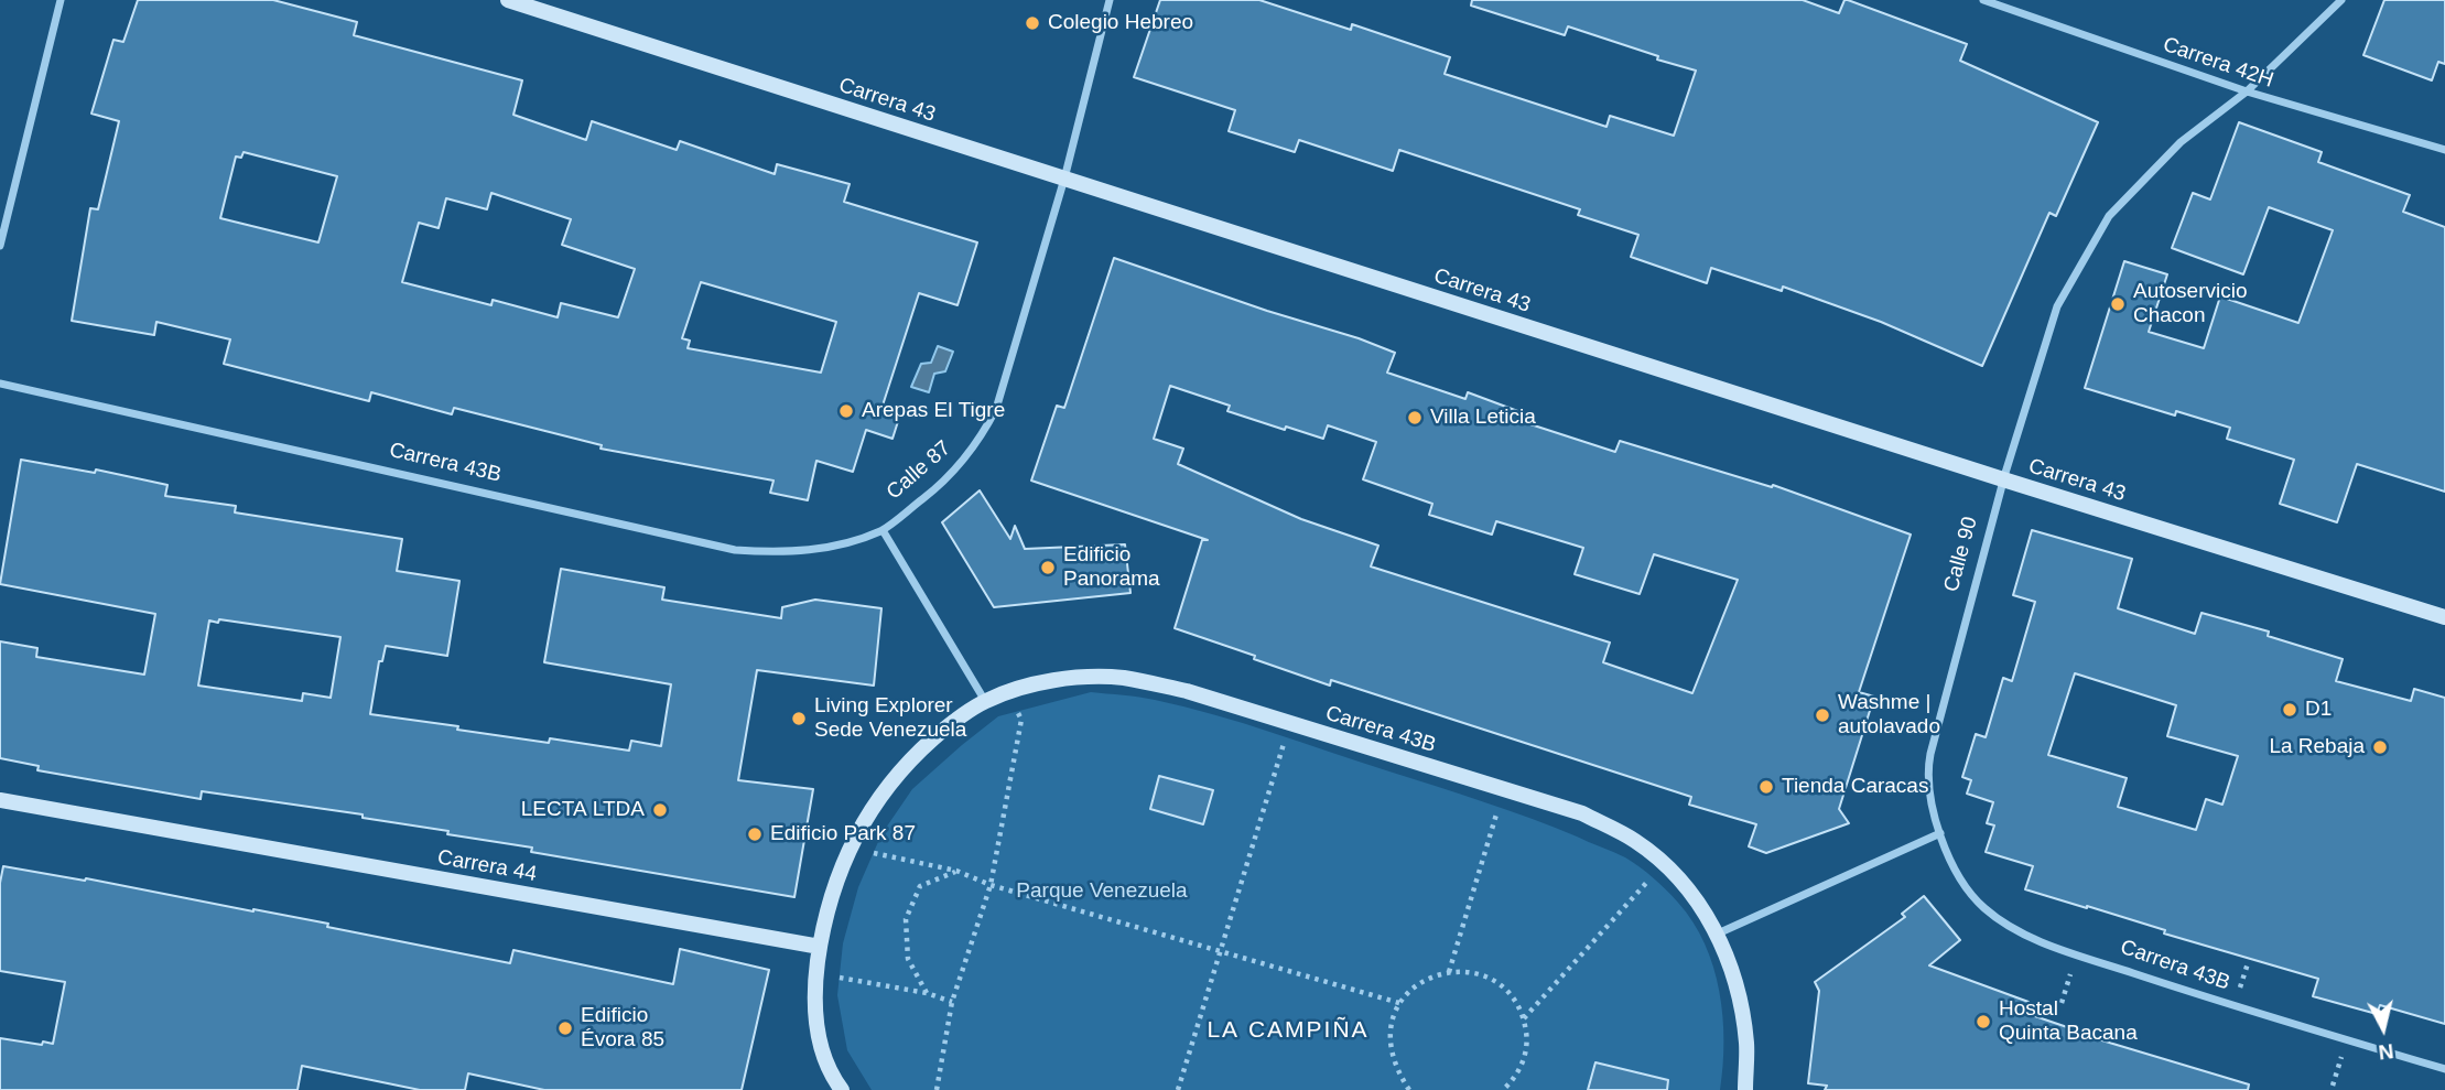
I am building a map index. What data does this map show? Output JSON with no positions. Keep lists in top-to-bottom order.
{
  "streets": {
    "street": [
      "Carrera 42H",
      "Carrera 43",
      "Carrera 43B",
      "Calle 87",
      "Calle 90",
      "Carrera 44"
    ]
  },
  "crossings": [
    ["Carrera 42H", "Calle 90"],
    ["Carrera 43", "Calle 87"],
    ["Carrera 43", "Calle 90"],
    ["Carrera 43B", "Calle 87"],
    ["Carrera 43B", "Calle 90"]
  ],
  "districts": ["LA CAMPIÑA"],
  "parks": ["Parque Venezuela"],
  "places": [
    "Colegio Hebreo",
    "Autoservicio Chacon",
    "Arepas El Tigre",
    "Villa Leticia",
    "Edificio Panorama",
    "D1",
    "Washme | autolavado",
    "Living Explorer Sede Venezuela",
    "La Rebaja",
    "Tienda Caracas",
    "LECTA LTDA",
    "Edificio Park 87",
    "Hostal Quinta Bacana",
    "Edificio Évora 85"
  ],
  "north": "bottom"
}
